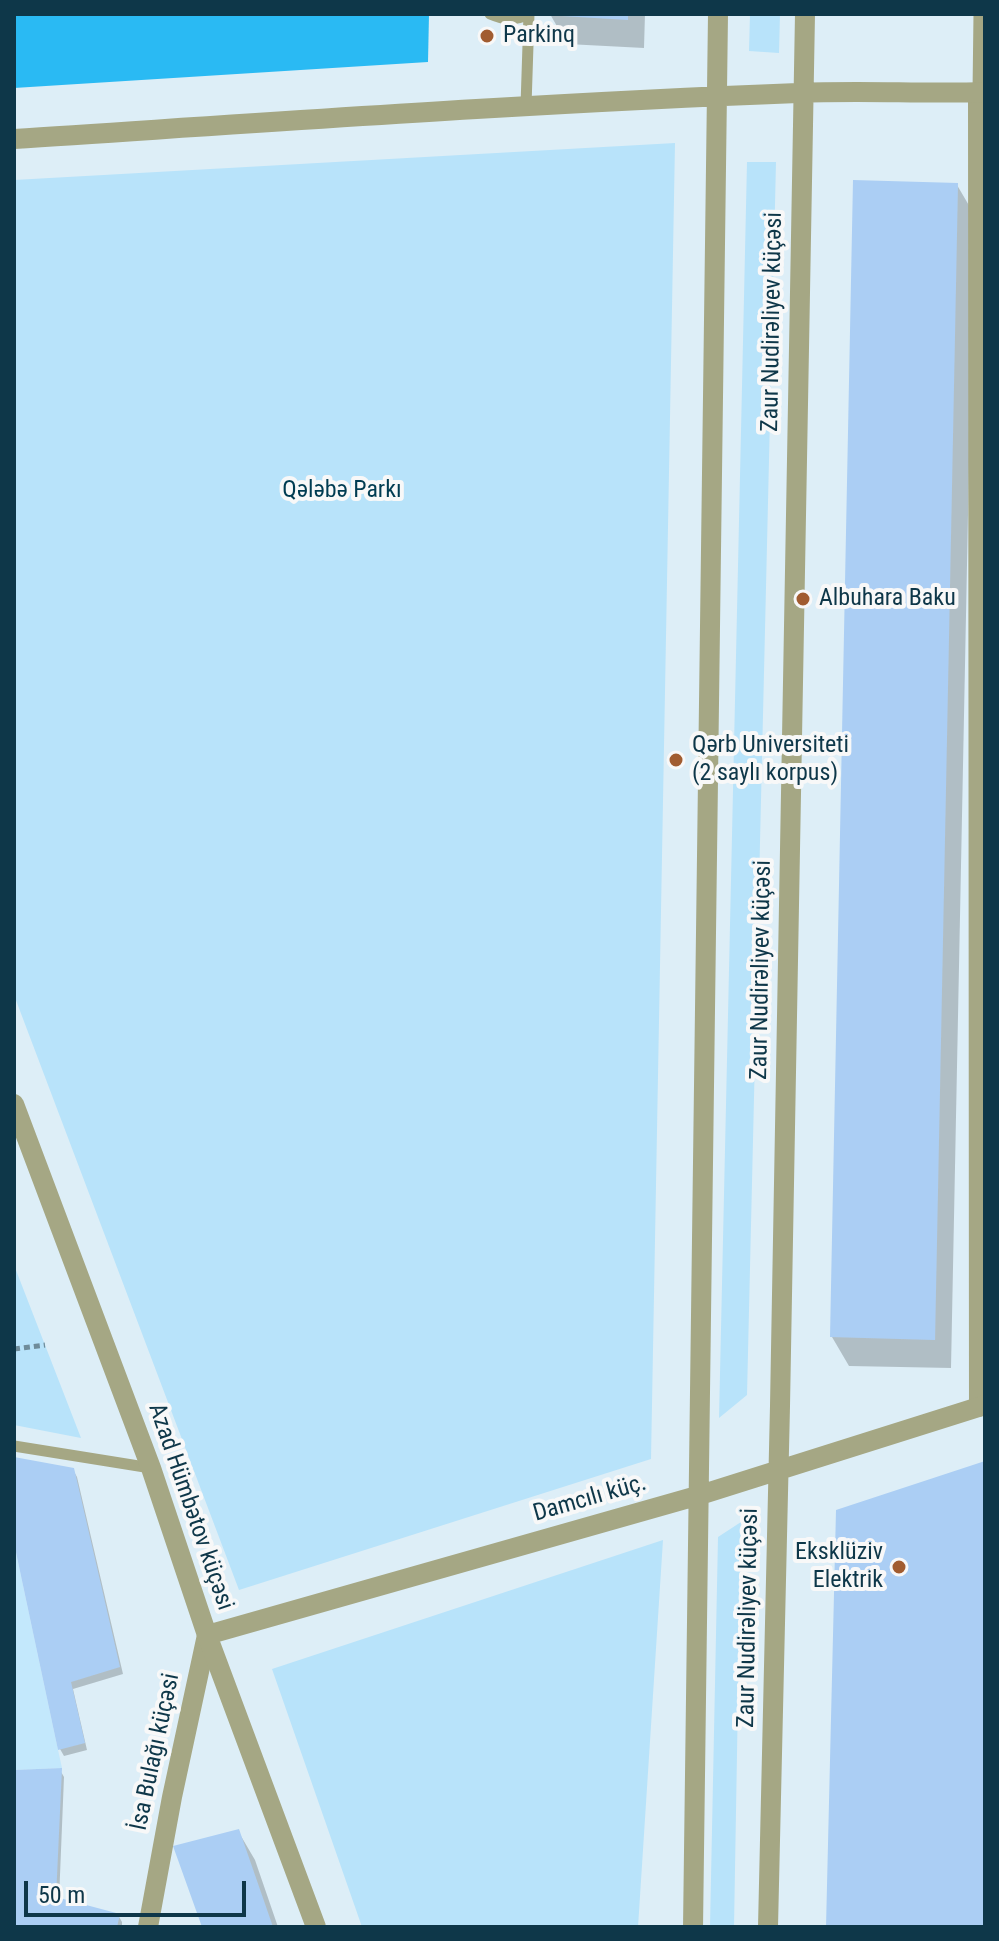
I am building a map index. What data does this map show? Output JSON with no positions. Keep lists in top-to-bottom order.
{
  "streets": {
    "street": [
      "Zaur Nudirəliyev küçəsi",
      "Damcılı küç.",
      "Azad Hümbətov küçəsi",
      "İsa Bulağı küçəsi"
    ]
  },
  "crossings": [
    ["Zaur Nudirəliyev küçəsi", "Damcılı küç."],
    ["Damcılı küç.", "Azad Hümbətov küçəsi"],
    ["Damcılı küç.", "İsa Bulağı küçəsi"],
    ["Azad Hümbətov küçəsi", "İsa Bulağı küçəsi"]
  ],
  "parks": ["Qələbə Parkı"],
  "places": [
    "Parkinq",
    "Albuhara Baku",
    "Qərb Universiteti (2 saylı korpus)",
    "Eksklüziv Elektrik"
  ],
  "scale_bar": "50 m"
}
